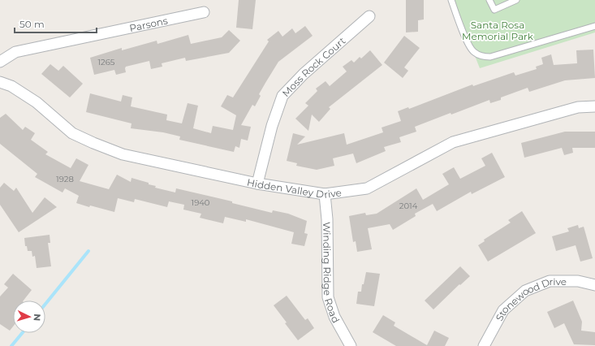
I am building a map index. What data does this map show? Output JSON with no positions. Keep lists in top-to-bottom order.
{
  "streets": {
    "street": [
      "Parsons",
      "Moss Rock Court",
      "Hidden Valley Drive",
      "Winding Ridge Road",
      "Stonewood Drive"
    ]
  },
  "crossings": [
    ["Moss Rock Court", "Hidden Valley Drive"],
    ["Hidden Valley Drive", "Winding Ridge Road"]
  ],
  "parks": ["Santa Rosa Memorial Park"],
  "house_numbers": [
    "1265",
    "1928",
    "1940",
    "2014"
  ],
  "scale_bar": "50 m",
  "north": "right"
}
